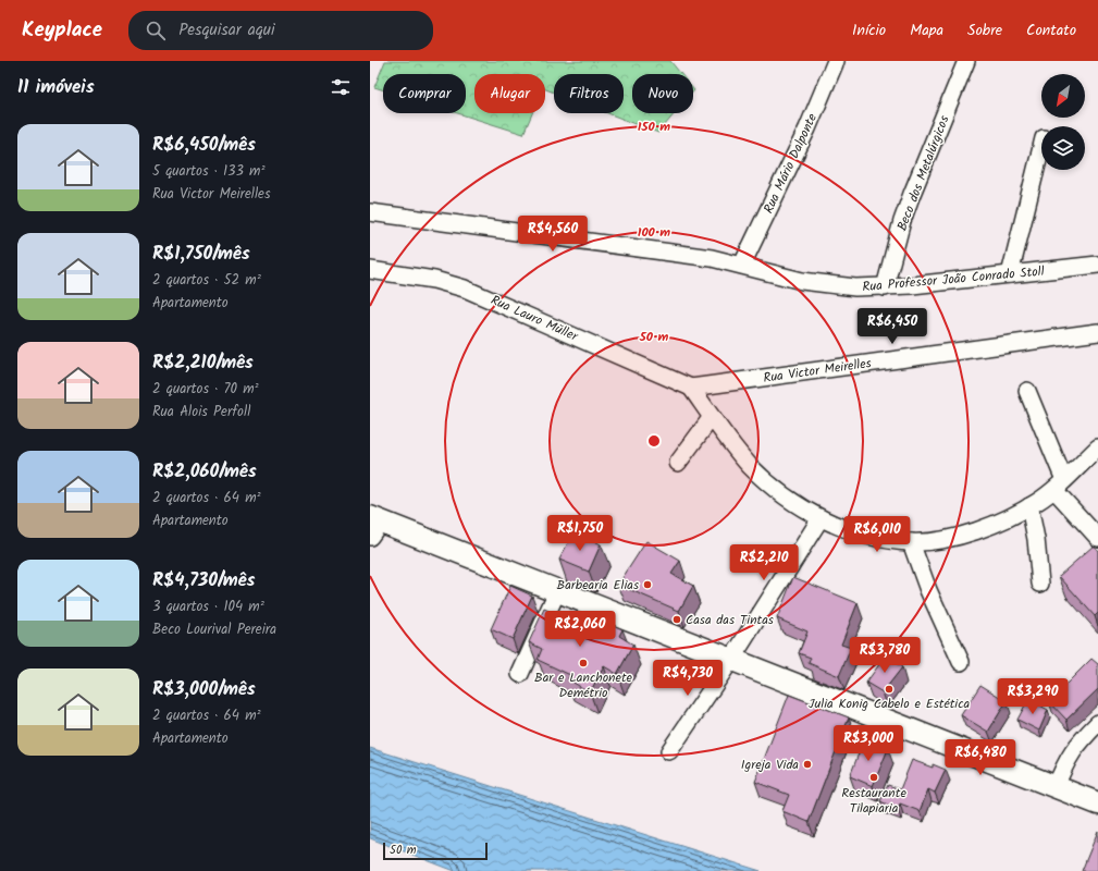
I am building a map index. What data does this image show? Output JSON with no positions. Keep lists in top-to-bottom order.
{
  "streets": {
    "street": [
      "Rua Mário Dalponte",
      "Beco dos Metalúrgicos",
      "Rua Professor João Conrado Stoll",
      "Rua Lauro Müller",
      "Rua Victor Meirelles"
    ]
  },
  "crossings": [
    ["Rua Mário Dalponte", "Rua Professor João Conrado Stoll"],
    ["Beco dos Metalúrgicos", "Rua Professor João Conrado Stoll"],
    ["Rua Lauro Müller", "Rua Victor Meirelles"]
  ],
  "places": [
    "Barbearia Elias",
    "Casa das Tintas",
    "Bar e Lanchonete Demétrio",
    "Julia Konig Cabelo e Estética",
    "Igreja Vida",
    "Restaurante Tilapiaria"
  ],
  "scale_bar": "50 m",
  "north": "bottom left",
  "page": {
    "header": "Keyplace",
    "search": "Pesquisar aqui",
    "nav": [
      "Início",
      "Mapa",
      "Sobre",
      "Contato"
    ],
    "heading": "11 imóveis",
    "chip": [
      "Comprar",
      "Alugar",
      "Filtros",
      "Novo"
    ],
    "list": [
      {
        "name": "R$6,450/mês",
        "note": "5 quartos · 133 m² · Rua Victor Meirelles"
      },
      {
        "name": "R$1,750/mês",
        "note": "2 quartos · 52 m² · Apartamento"
      },
      {
        "name": "R$2,210/mês",
        "note": "2 quartos · 70 m² · Rua Alois Perfoll"
      },
      {
        "name": "R$2,060/mês",
        "note": "2 quartos · 64 m² · Apartamento"
      },
      {
        "name": "R$4,730/mês",
        "note": "3 quartos · 104 m² · Beco Lourival Pereira"
      },
      {
        "name": "R$3,000/mês",
        "note": "2 quartos · 64 m² · Apartamento"
      }
    ],
    "price": [
      "R$4,560",
      "R$6,450",
      "R$1,750",
      "R$6,010",
      "R$2,210",
      "R$2,060",
      "R$3,780",
      "R$4,730",
      "R$3,290",
      "R$3,000",
      "R$6,480"
    ],
    "scale": "50 m"
  },
  "rings": ["150 m", "100 m", "50 m"]
}
